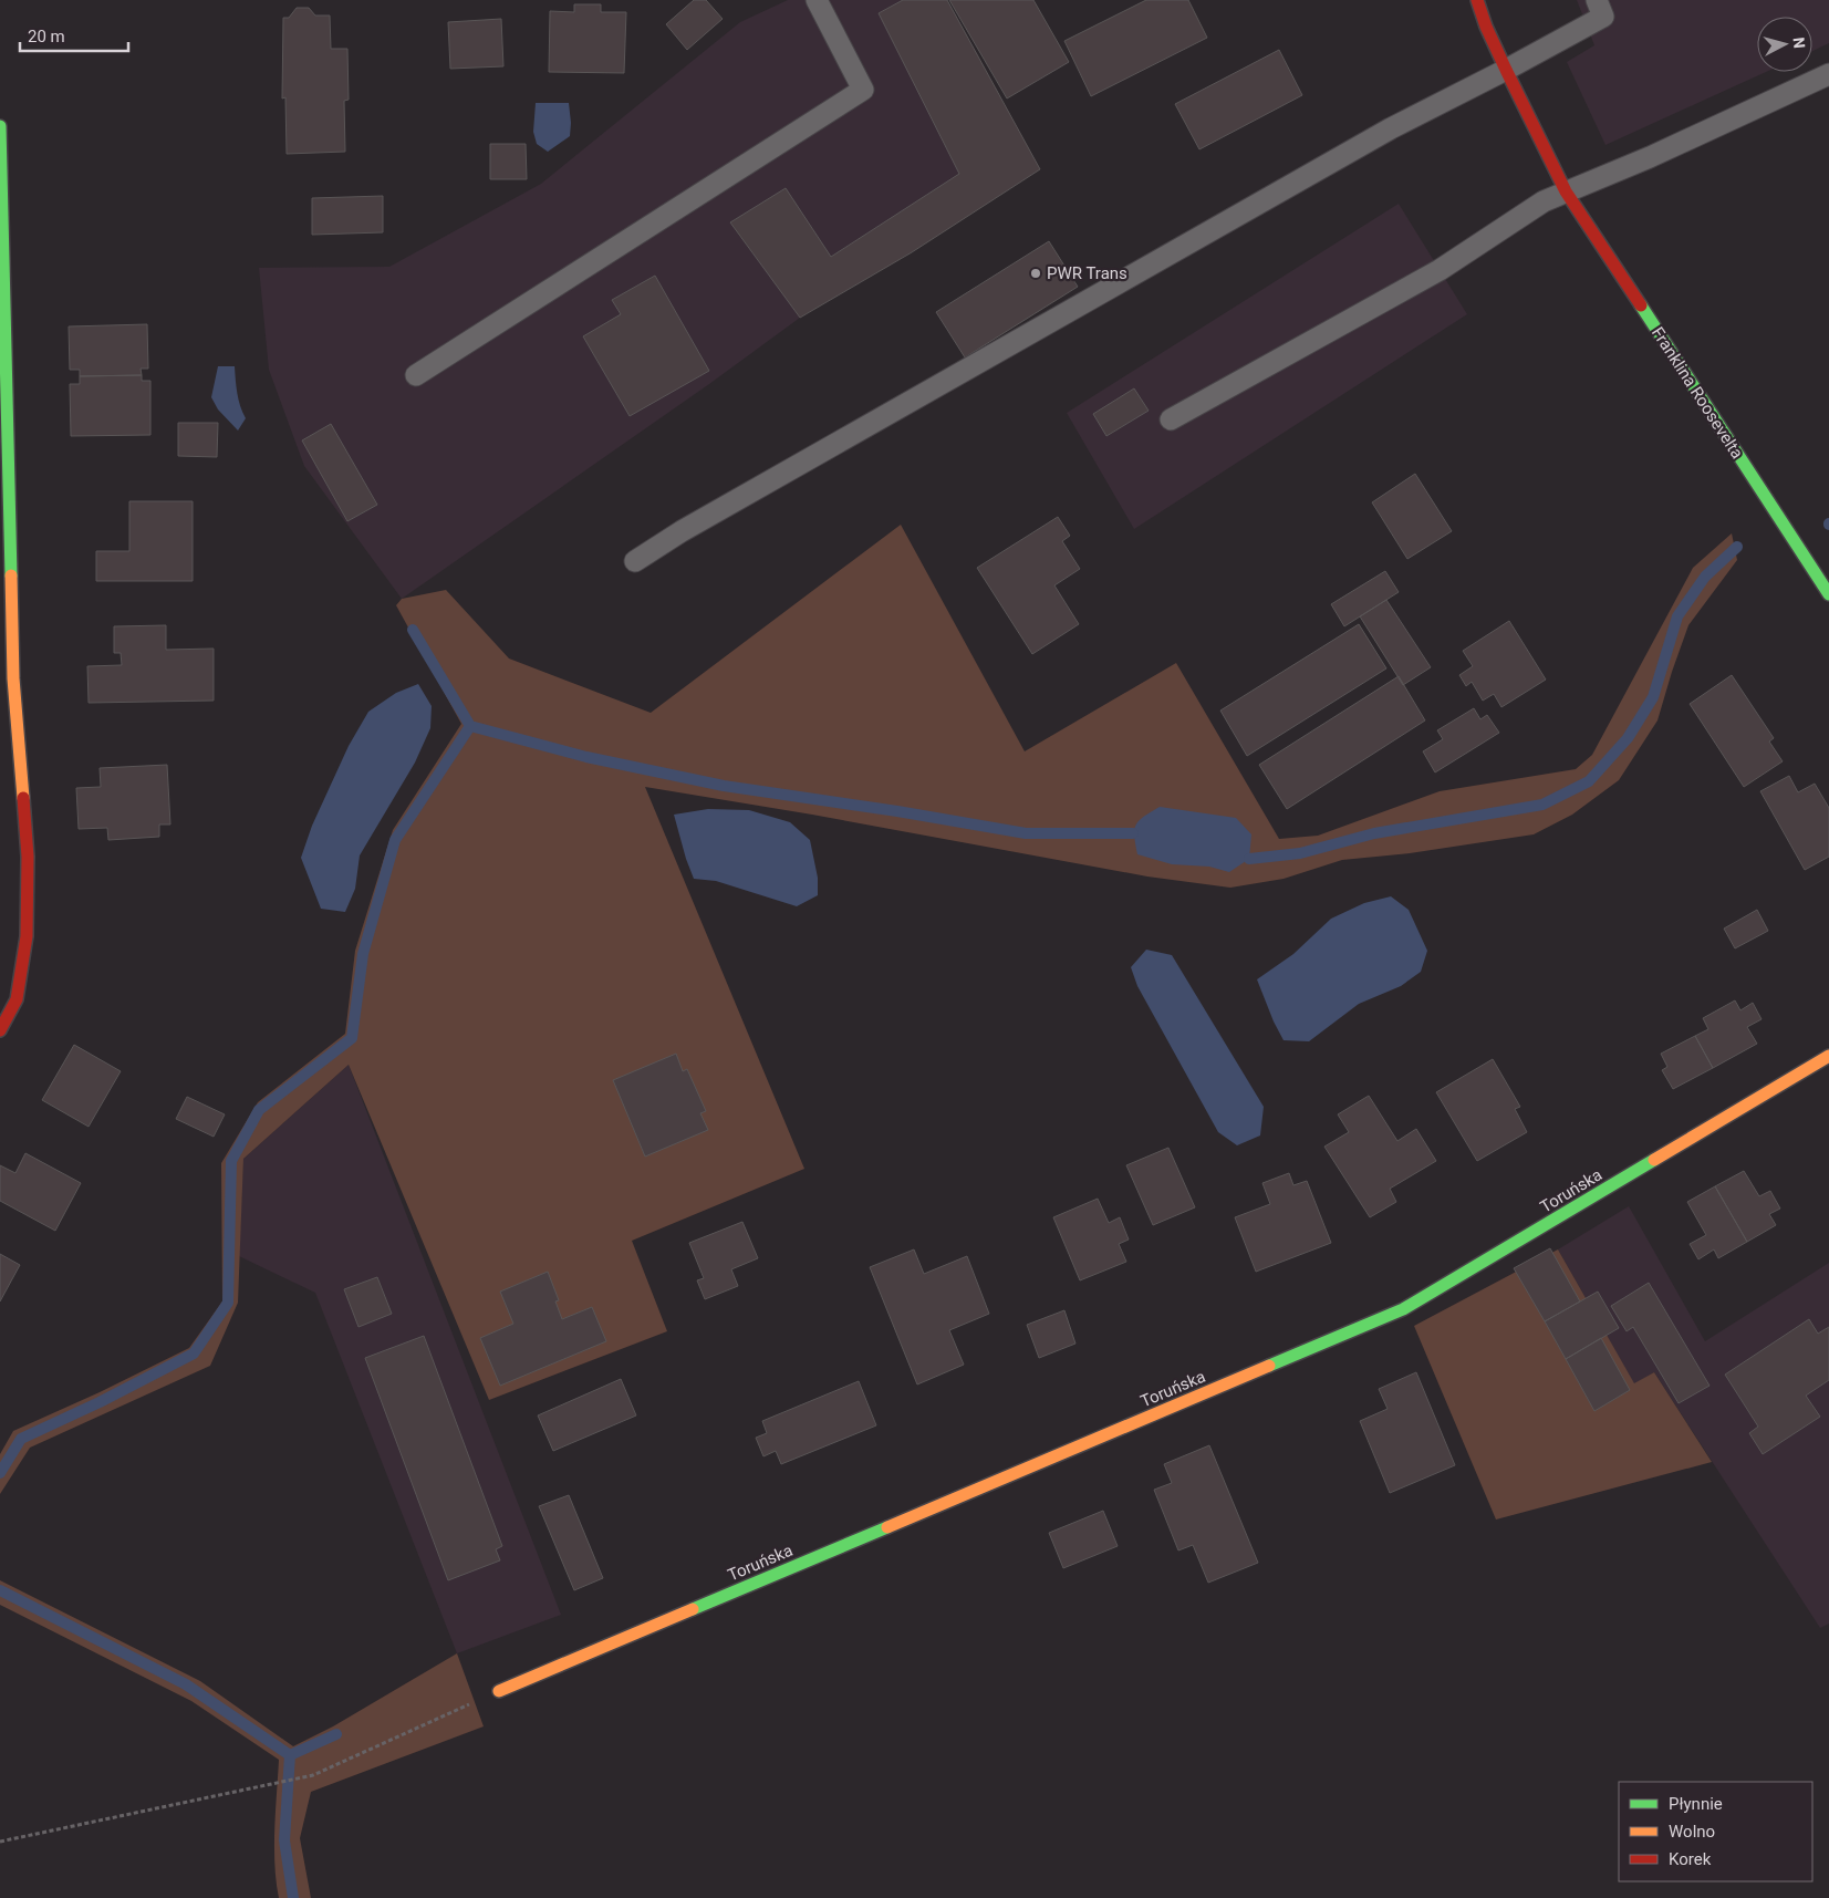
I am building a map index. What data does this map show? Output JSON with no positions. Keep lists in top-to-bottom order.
{
  "streets": {
    "street": ["Franklina Roosevelta", "Toruńska"]
  },
  "places": ["PWR Trans"],
  "legend": ["Płynnie", "Wolno", "Korek"],
  "scale_bar": "20 m",
  "north": "right"
}
